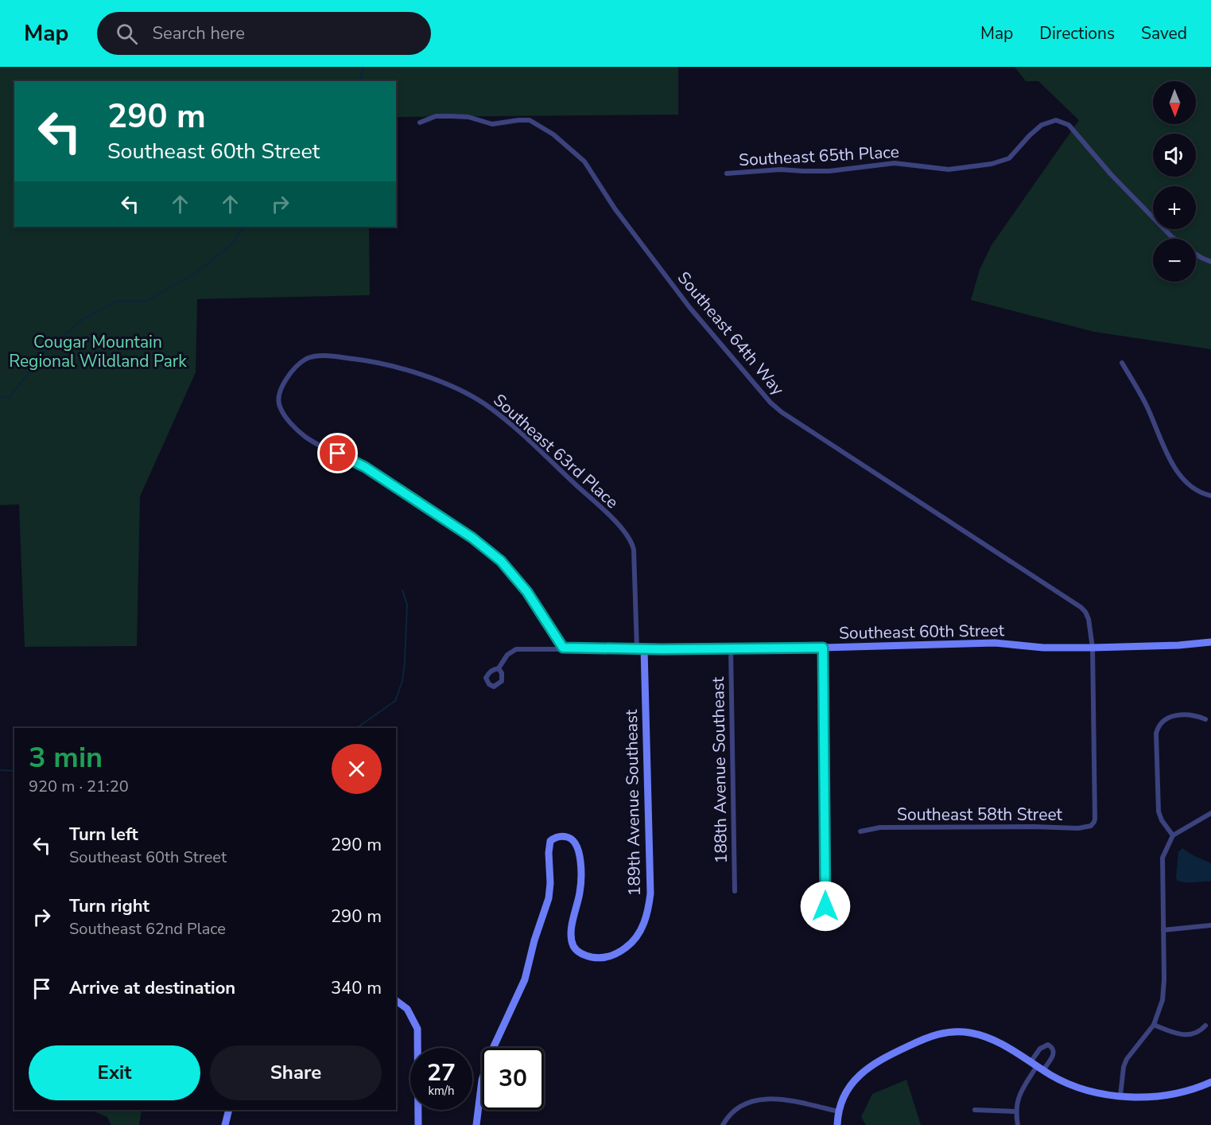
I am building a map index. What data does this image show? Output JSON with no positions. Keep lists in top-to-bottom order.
{
  "streets": {
    "street": [
      "Southeast 65th Place",
      "Southeast 64th Way",
      "Southeast 63rd Place",
      "Southeast 60th Street",
      "188th Avenue Southeast",
      "189th Avenue Southeast",
      "Southeast 58th Street"
    ]
  },
  "crossings": [
    ["Southeast 64th Way", "Southeast 60th Street"],
    ["Southeast 64th Way", "Southeast 58th Street"],
    ["Southeast 63rd Place", "Southeast 60th Street"],
    ["Southeast 63rd Place", "189th Avenue Southeast"],
    ["Southeast 60th Street", "188th Avenue Southeast"],
    ["Southeast 60th Street", "189th Avenue Southeast"]
  ],
  "parks": ["Cougar Mountain Regional Wildland Park"],
  "north": "bottom",
  "page": {
    "header": "Map",
    "search": "Search here",
    "nav": ["Map", "Directions", "Saved"],
    "map_buttons": ["+", "−"],
    "turn": ["290 m", "Southeast 60th Street"],
    "heading": ["3 min", "920 m · 21:20"],
    "list": [
      {
        "name": "Turn left",
        "note": "Southeast 60th Street",
        "value": "290 m"
      },
      {
        "name": "Turn right",
        "note": "Southeast 62nd Place",
        "value": "290 m"
      },
      {
        "name": "Arrive at destination",
        "value": "340 m"
      }
    ],
    "buttons": ["Exit", "Share"],
    "speed": "27 km/h",
    "limit": "30"
  }
}
